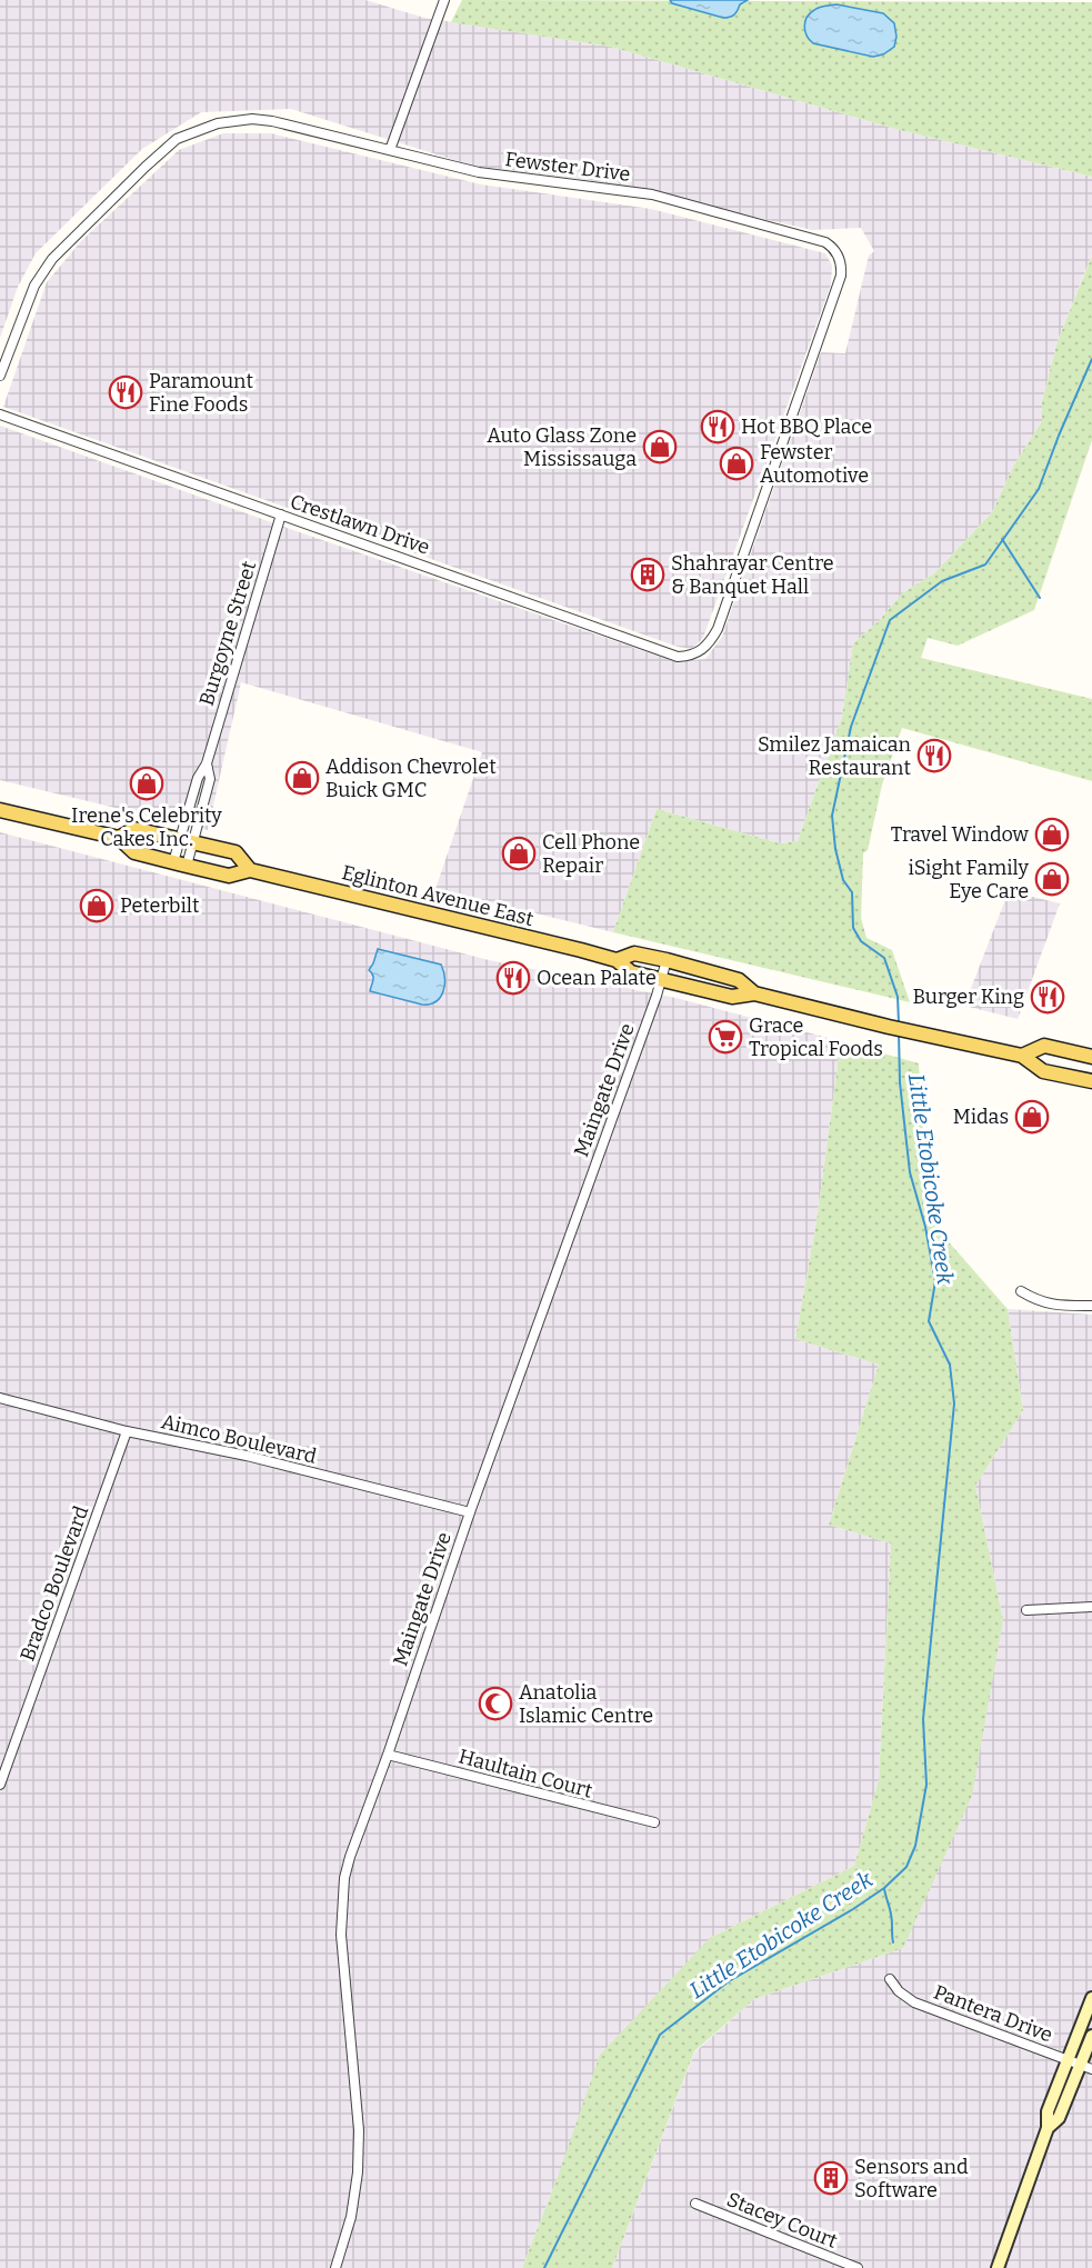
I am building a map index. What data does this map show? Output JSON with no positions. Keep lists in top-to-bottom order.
{
  "streets": {
    "main road": ["Eglinton Avenue East"],
    "street": [
      "Fewster Drive",
      "Crestlawn Drive",
      "Burgoyne Street",
      "Maingate Drive",
      "Aimco Boulevard",
      "Bradco Boulevard",
      "Haultain Court",
      "Pantera Drive",
      "Stacey Court"
    ]
  },
  "crossings": [
    ["Fewster Drive", "Crestlawn Drive"],
    ["Crestlawn Drive", "Burgoyne Street"],
    ["Burgoyne Street", "Eglinton Avenue East"],
    ["Eglinton Avenue East", "Maingate Drive"],
    ["Maingate Drive", "Aimco Boulevard"],
    ["Maingate Drive", "Haultain Court"],
    ["Aimco Boulevard", "Bradco Boulevard"]
  ],
  "water": ["Little Etobicoke Creek"],
  "places": {
    "restaurant": [
      "Paramount Fine Foods",
      "Hot BBQ Place",
      "Smilez Jamaican Restaurant",
      "Ocean Palate",
      "Burger King"
    ],
    "shop": [
      "Auto Glass Zone Mississauga",
      "Fewster Automotive",
      "Addison Chevrolet Buick GMC",
      "Irene's Celebrity Cakes Inc.",
      "Travel Window",
      "Cell Phone Repair",
      "iSight Family Eye Care",
      "Peterbilt",
      "Midas"
    ],
    "building": ["Shahrayar Centre & Banquet Hall", "Sensors and Software"],
    "supermarket": ["Grace Tropical Foods"],
    "mosque": ["Anatolia Islamic Centre"]
  }
}
